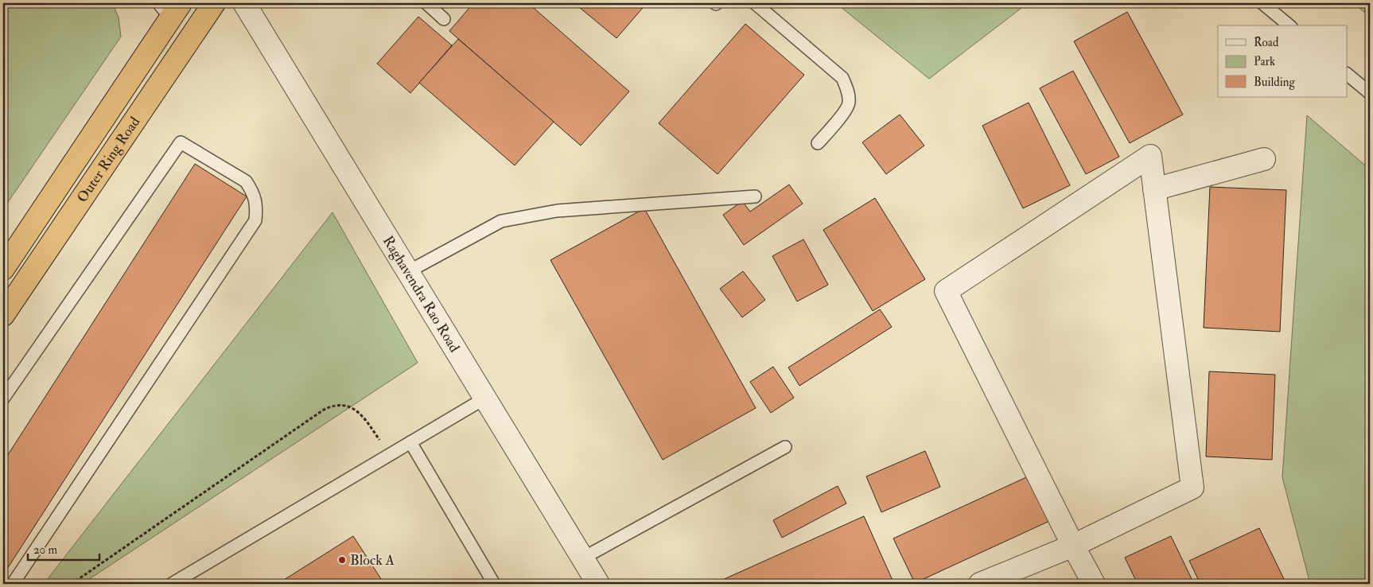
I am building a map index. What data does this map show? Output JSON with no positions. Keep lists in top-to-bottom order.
{
  "streets": {
    "highway": ["Outer Ring Road"],
    "street": ["Raghavendra Rao Road"]
  },
  "places": ["Block A"],
  "legend": ["Road", "Park", "Building"],
  "scale_bar": "20 m"
}
